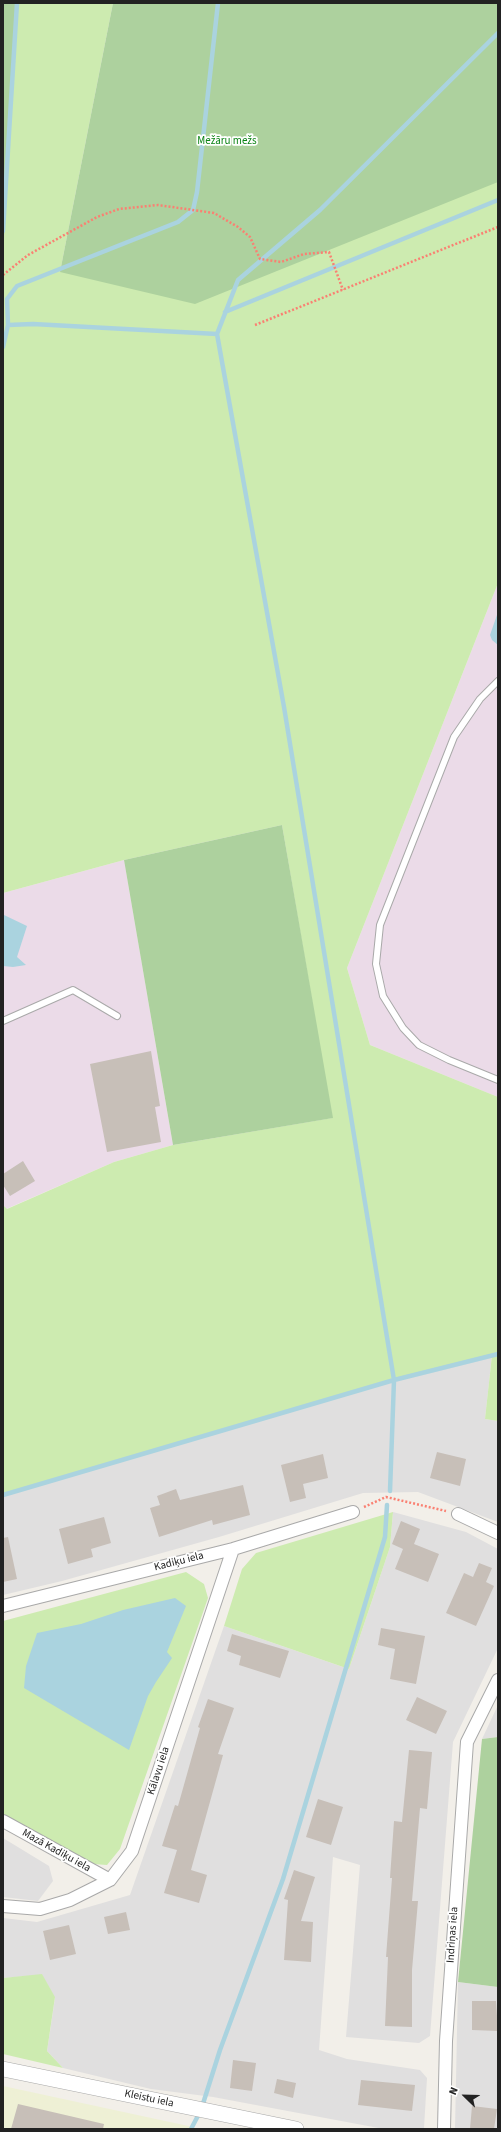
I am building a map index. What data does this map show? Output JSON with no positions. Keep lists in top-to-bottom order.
{
  "streets": {
    "street": [
      "Kadiķu iela",
      "Kālavu iela",
      "Mazā Kadiķu iela",
      "Indriņas iela",
      "Kleistu iela"
    ]
  },
  "crossings": [
    ["Kadiķu iela", "Kālavu iela"],
    ["Kālavu iela", "Mazā Kadiķu iela"]
  ],
  "parks": ["Mežāru mežs"],
  "north": "top left"
}
